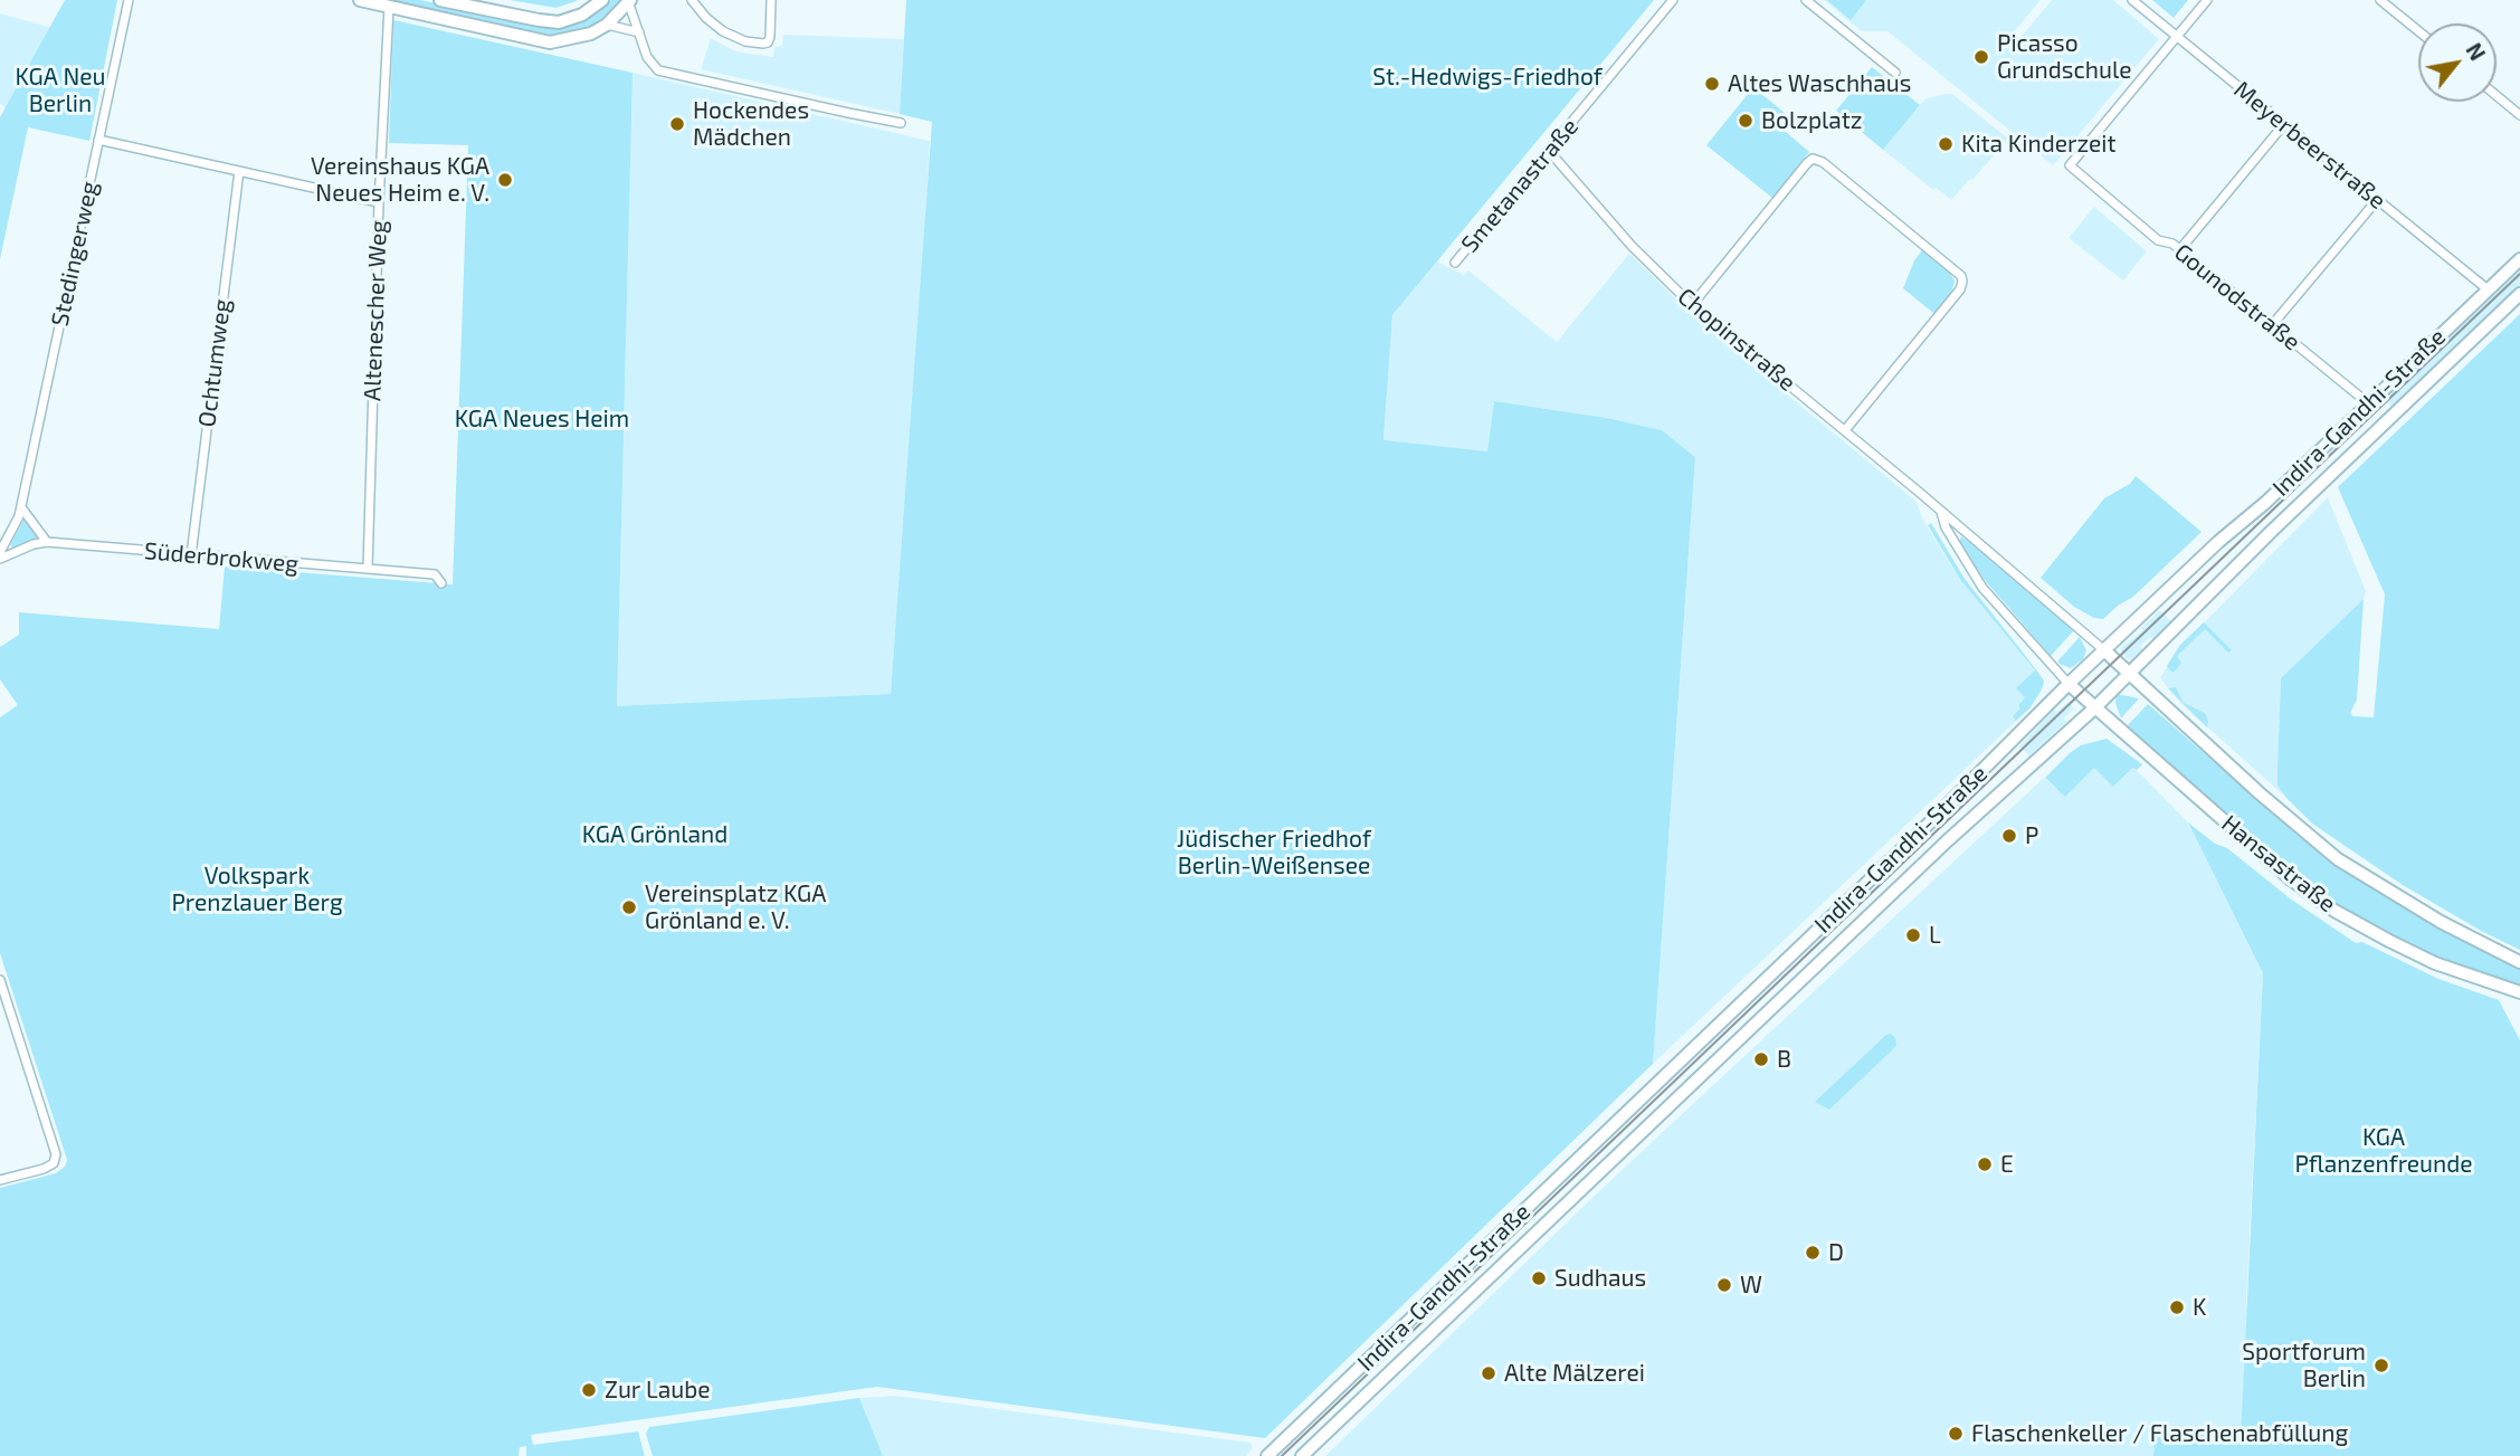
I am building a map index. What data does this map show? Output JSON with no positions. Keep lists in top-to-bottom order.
{
  "streets": {
    "main road": ["Indira-Gandhi-Straße", "Hansastraße"],
    "street": [
      "Meyerbeerstraße",
      "Smetanastraße",
      "Stedingerweg",
      "Gounodstraße",
      "Altenescher Weg",
      "Chopinstraße",
      "Ochtumweg",
      "Süderbrokweg"
    ]
  },
  "crossings": [
    ["Meyerbeerstraße", "Gounodstraße"],
    ["Meyerbeerstraße", "Indira-Gandhi-Straße"],
    ["Smetanastraße", "Chopinstraße"],
    ["Gounodstraße", "Indira-Gandhi-Straße"],
    ["Altenescher Weg", "Süderbrokweg"],
    ["Chopinstraße", "Indira-Gandhi-Straße"],
    ["Chopinstraße", "Hansastraße"],
    ["Ochtumweg", "Süderbrokweg"],
    ["Indira-Gandhi-Straße", "Hansastraße"]
  ],
  "parks": [
    "KGA Neu Berlin",
    "St.-Hedwigs-Friedhof",
    "KGA Neues Heim",
    "KGA Grönland",
    "Jüdischer Friedhof Berlin-Weißensee",
    "Volkspark Prenzlauer Berg",
    "KGA Pflanzenfreunde"
  ],
  "places": [
    "Picasso Grundschule",
    "Altes Waschhaus",
    "Bolzplatz",
    "Hockendes Mädchen",
    "Kita Kinderzeit",
    "Vereinshaus KGA Neues Heim e. V.",
    "P",
    "Vereinsplatz KGA Grönland e. V.",
    "L",
    "B",
    "E",
    "D",
    "Sudhaus",
    "W",
    "K",
    "Sportforum Berlin",
    "Alte Mälzerei",
    "Zur Laube",
    "Flaschenkeller / Flaschenabfüllung"
  ],
  "north": "top right"
}
